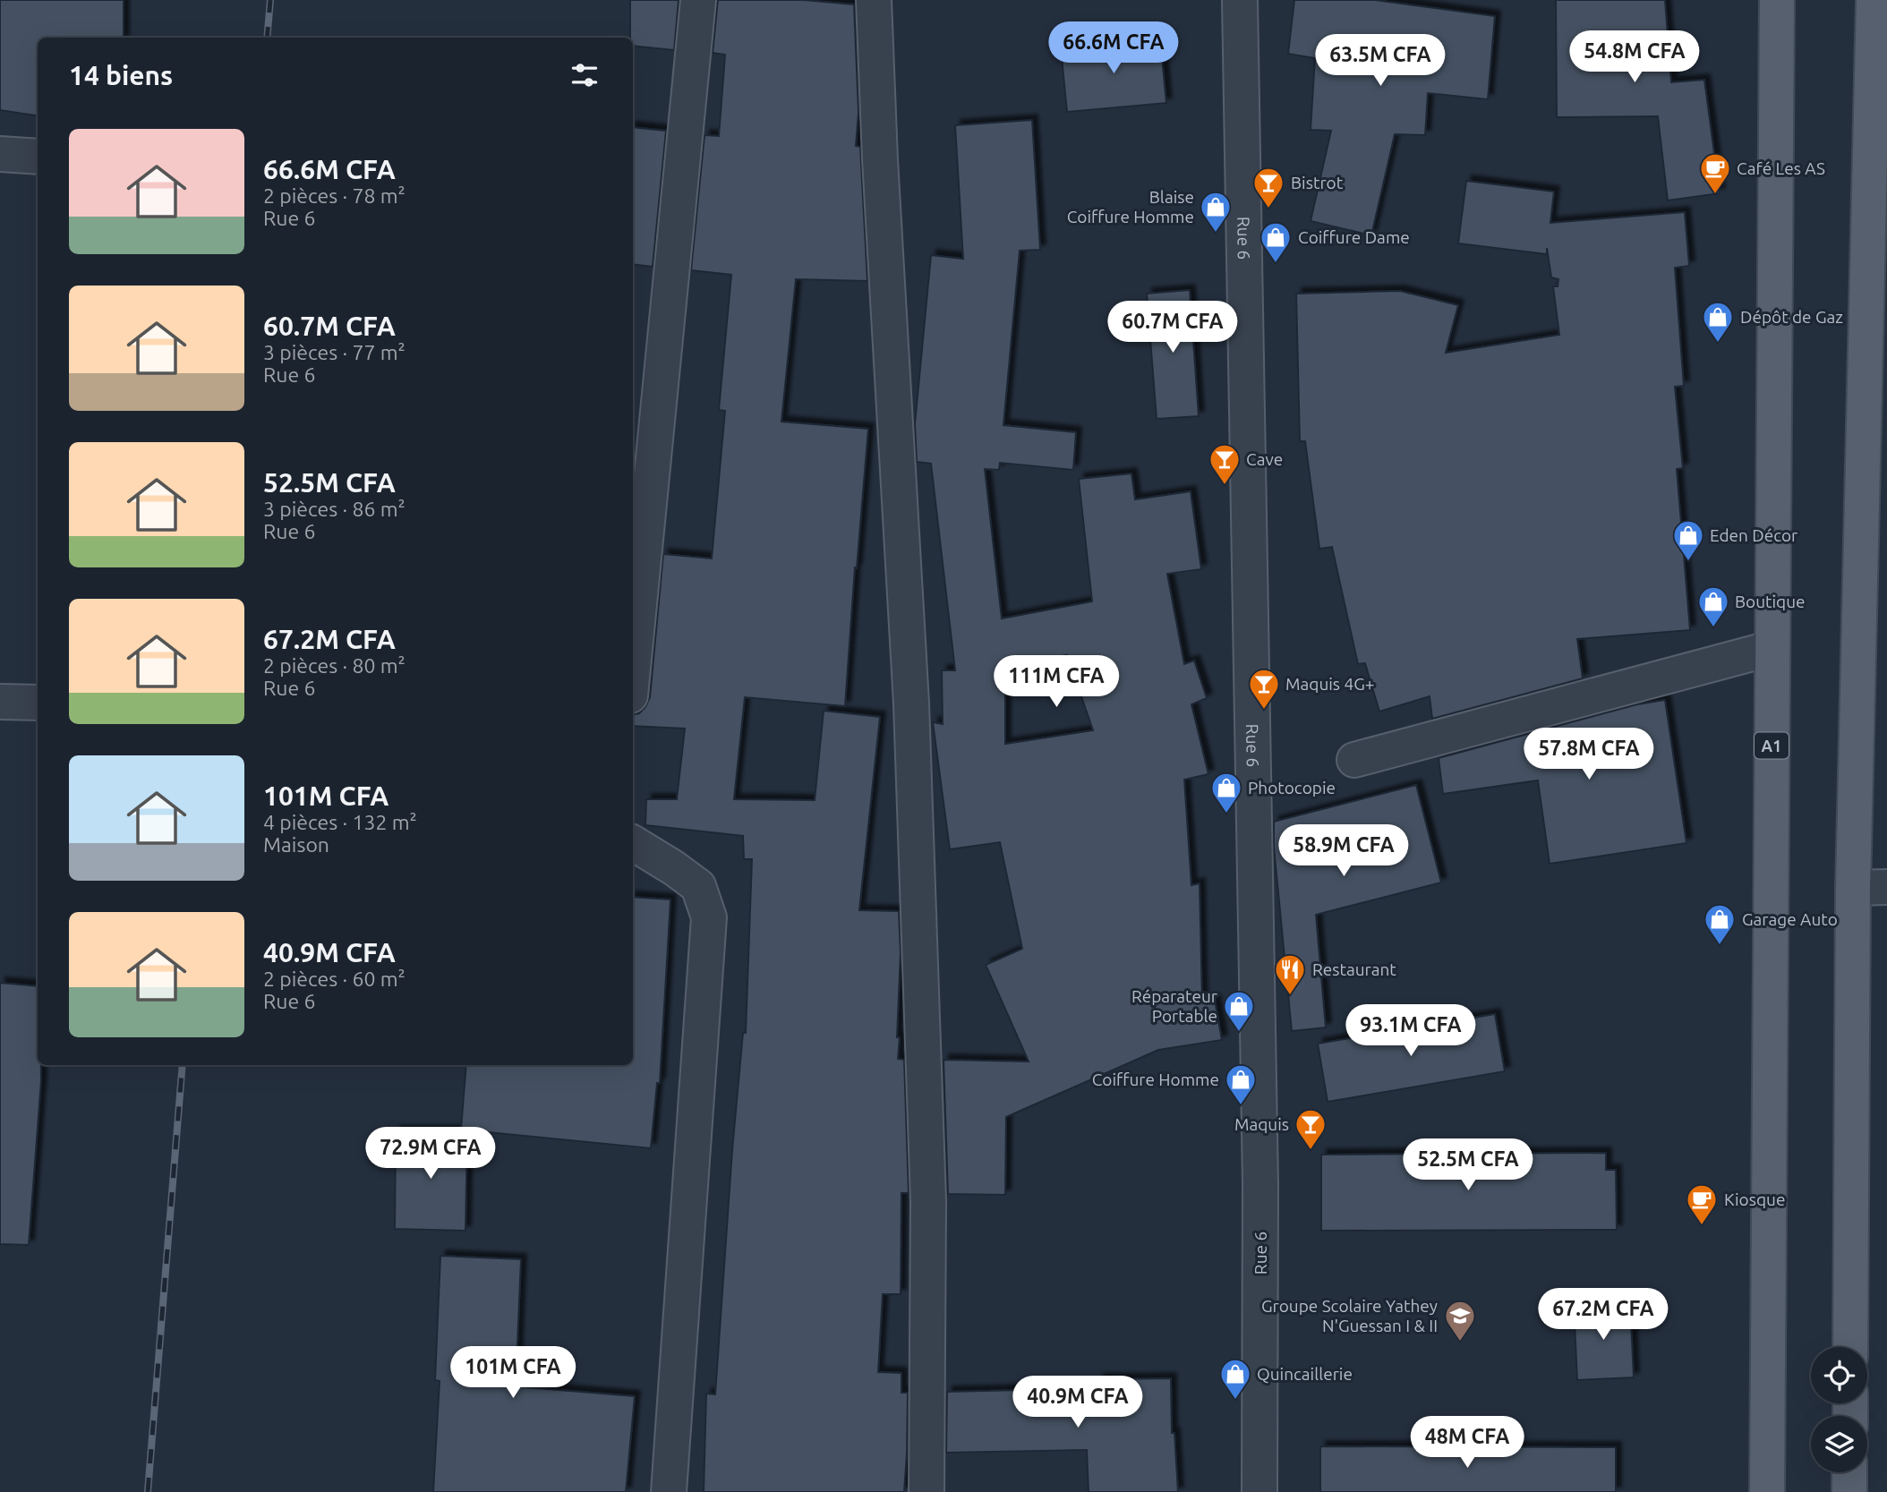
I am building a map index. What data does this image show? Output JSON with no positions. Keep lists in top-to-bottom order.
{
  "streets": {
    "main road": ["A1"],
    "street": ["Rue 6"]
  },
  "places": {
    "cafe": ["Café Les AS", "Kiosque"],
    "bar": [
      "Bistrot",
      "Cave",
      "Maquis 4G+",
      "Maquis"
    ],
    "shop": [
      "Blaise Coiffure Homme",
      "Coiffure Dame",
      "Dépôt de Gaz",
      "Eden Décor",
      "Boutique",
      "Photocopie",
      "Garage Auto",
      "Réparateur Portable",
      "Coiffure Homme",
      "Quincaillerie"
    ],
    "restaurant": ["Restaurant"],
    "school or university": ["Groupe Scolaire Yathey N'Guessan I & II"]
  },
  "page": {
    "price": [
      "66.6M CFA",
      "54.8M CFA",
      "63.5M CFA",
      "60.7M CFA",
      "111M CFA",
      "57.8M CFA",
      "58.9M CFA",
      "93.1M CFA",
      "72.9M CFA",
      "52.5M CFA",
      "67.2M CFA",
      "101M CFA",
      "40.9M CFA",
      "48M CFA"
    ],
    "heading": "14 biens",
    "list": [
      {
        "name": "66.6M CFA",
        "note": "2 pièces · 78 m² · Rue 6"
      },
      {
        "name": "60.7M CFA",
        "note": "3 pièces · 77 m² · Rue 6"
      },
      {
        "name": "52.5M CFA",
        "note": "3 pièces · 86 m² · Rue 6"
      },
      {
        "name": "67.2M CFA",
        "note": "2 pièces · 80 m² · Rue 6"
      },
      {
        "name": "101M CFA",
        "note": "4 pièces · 132 m² · Maison"
      },
      {
        "name": "40.9M CFA",
        "note": "2 pièces · 60 m² · Rue 6"
      }
    ]
  }
}
